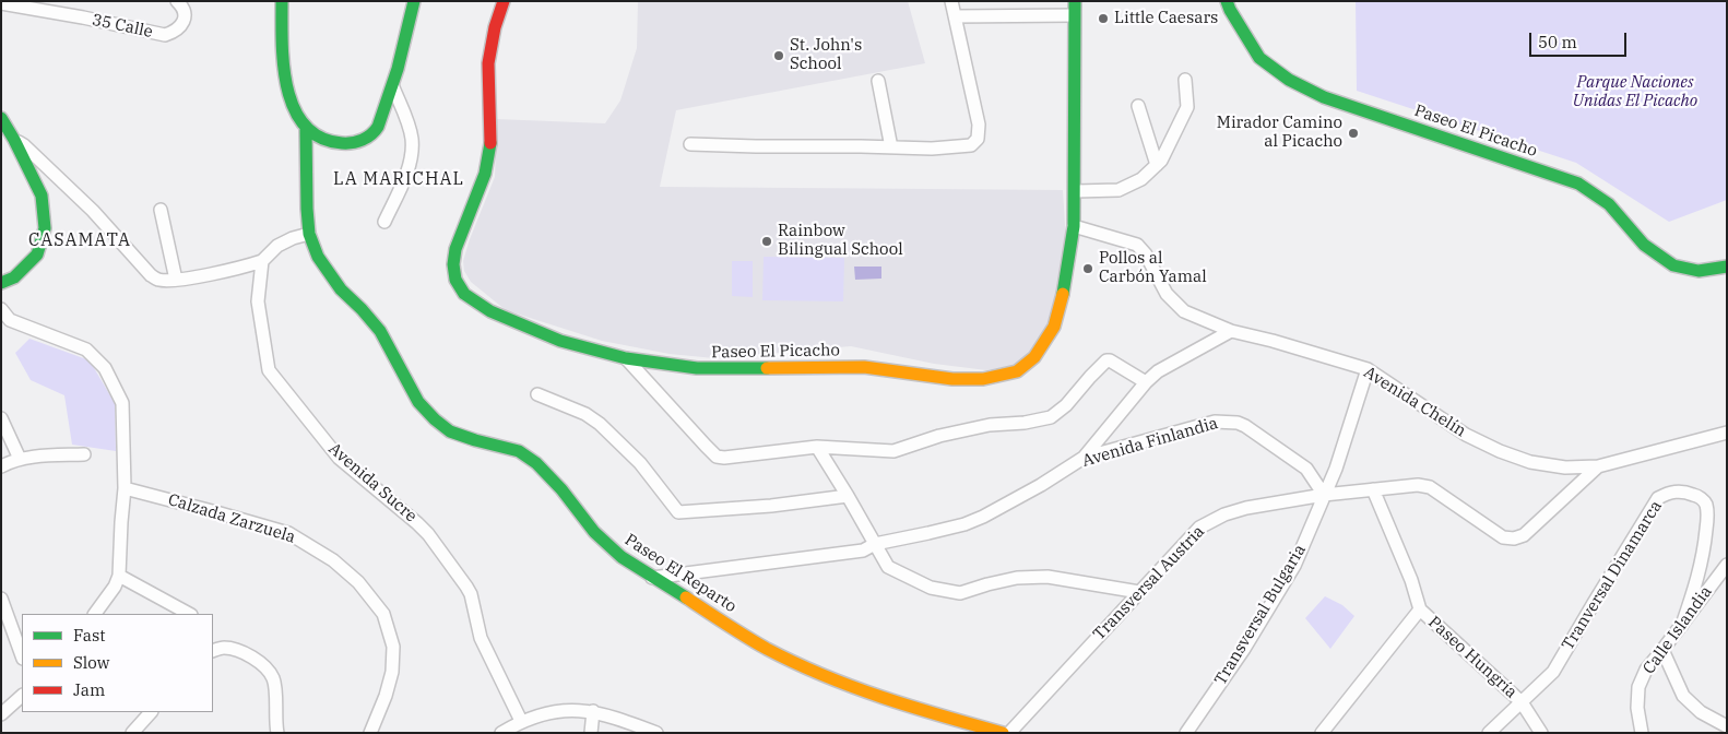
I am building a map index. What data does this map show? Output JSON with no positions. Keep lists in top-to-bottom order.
{
  "streets": {
    "street": [
      "35 Calle",
      "Paseo El Picacho",
      "Avenida Chelín",
      "Avenida Finlandia",
      "Avenida Sucre",
      "Calzada Zarzuela",
      "Paseo El Reparto",
      "Tranversal Dinamarca",
      "Transversal Austria",
      "Transversal Bulgaria",
      "Calle Islandia",
      "Paseo Hungría"
    ]
  },
  "crossings": [
    ["Paseo El Picacho", "Avenida Chelín"],
    ["Avenida Chelín", "Transversal Bulgaria"],
    ["Avenida Finlandia", "Paseo El Reparto"],
    ["Avenida Finlandia", "Transversal Austria"],
    ["Avenida Finlandia", "Transversal Bulgaria"],
    ["Tranversal Dinamarca", "Calle Islandia"],
    ["Tranversal Dinamarca", "Paseo Hungría"],
    ["Transversal Austria", "Transversal Bulgaria"]
  ],
  "districts": ["LA MARICHAL", "CASAMATA"],
  "parks": ["Parque Naciones Unidas El Picacho"],
  "places": [
    "Little Caesars",
    "St. John's School",
    "Mirador Camino al Picacho",
    "Rainbow Bilingual School",
    "Pollos al Carbón Yamal"
  ],
  "legend": ["Fast", "Slow", "Jam"],
  "scale_bar": "50 m"
}
